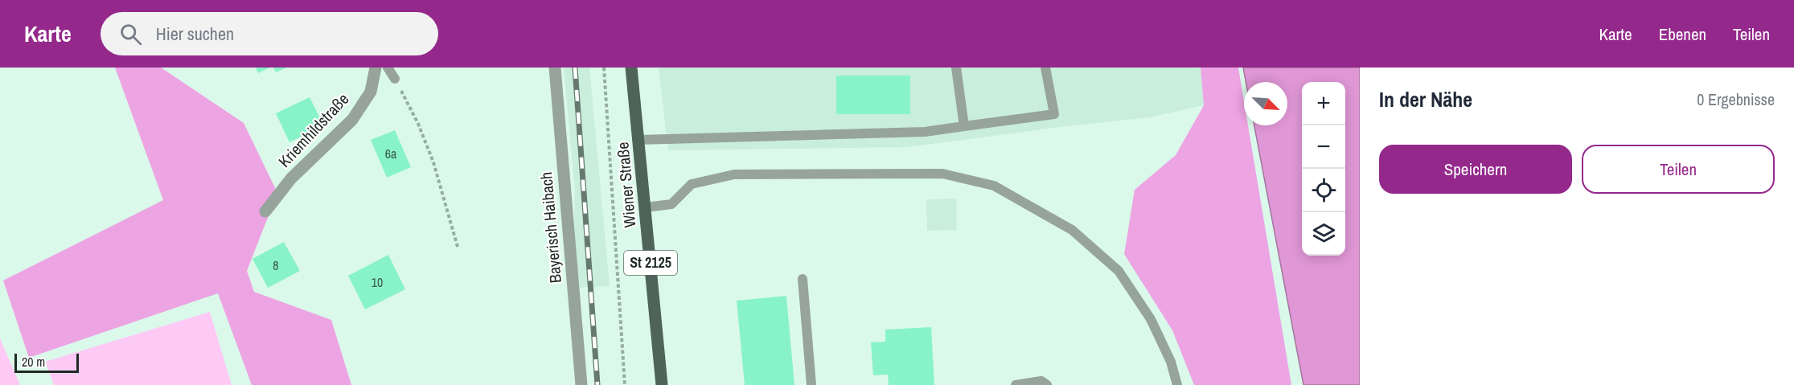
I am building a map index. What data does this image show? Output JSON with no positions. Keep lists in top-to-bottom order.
{
  "streets": {
    "main road": ["Wiener Straße", "St 2125"],
    "street": ["Kriemhildstraße", "Bayerisch Haibach"]
  },
  "house_numbers": ["6a", "8", "10"],
  "scale_bar": "20 m",
  "north": "bottom right",
  "page": {
    "header": "Karte",
    "search": "Hier suchen",
    "nav": ["Karte", "Ebenen", "Teilen"],
    "heading": ["In der Nähe", "0 Ergebnisse"],
    "map_buttons": ["+", "−"],
    "buttons": ["Speichern", "Teilen"],
    "scale": "20 m"
  }
}
